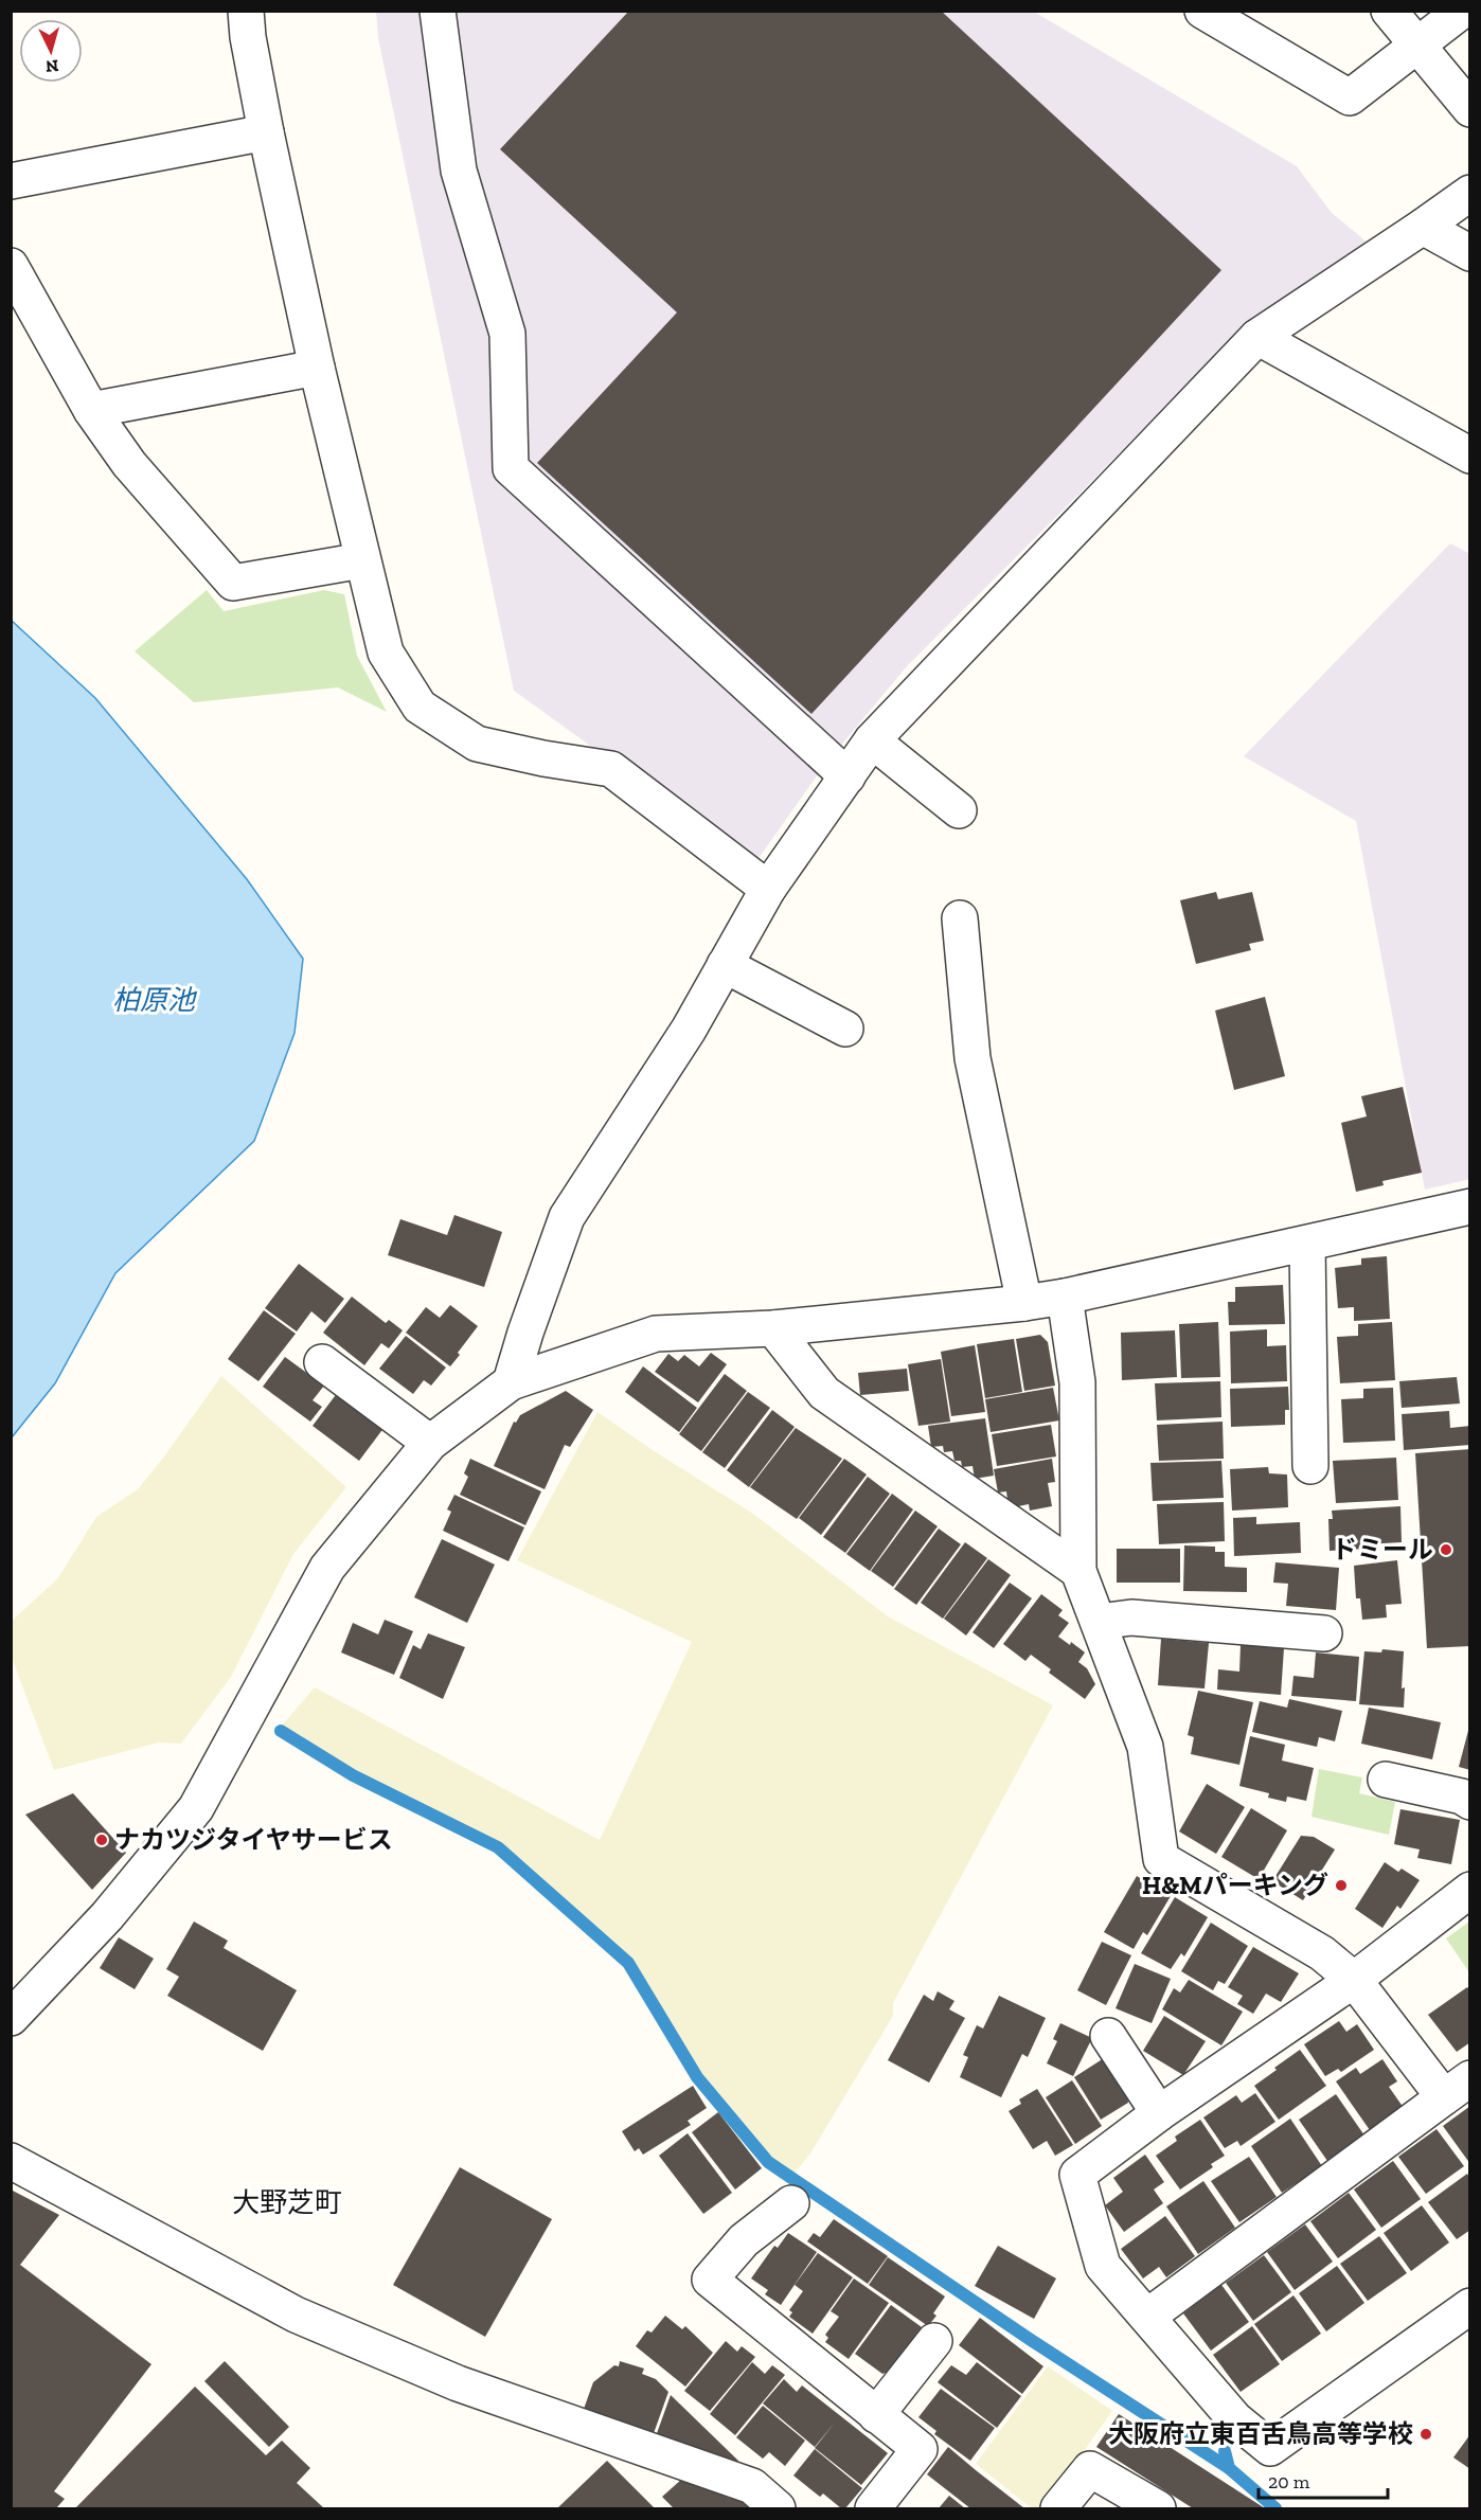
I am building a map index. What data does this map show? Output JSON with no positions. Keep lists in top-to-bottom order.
{
  "districts": ["大野芝町"],
  "water": ["柏原池"],
  "places": [
    "ドミール",
    "ナカツジタイヤサービス",
    "H&Mパーキング",
    "大阪府立東百舌鳥高等学校"
  ],
  "scale_bar": "20 m",
  "north": "bottom"
}
